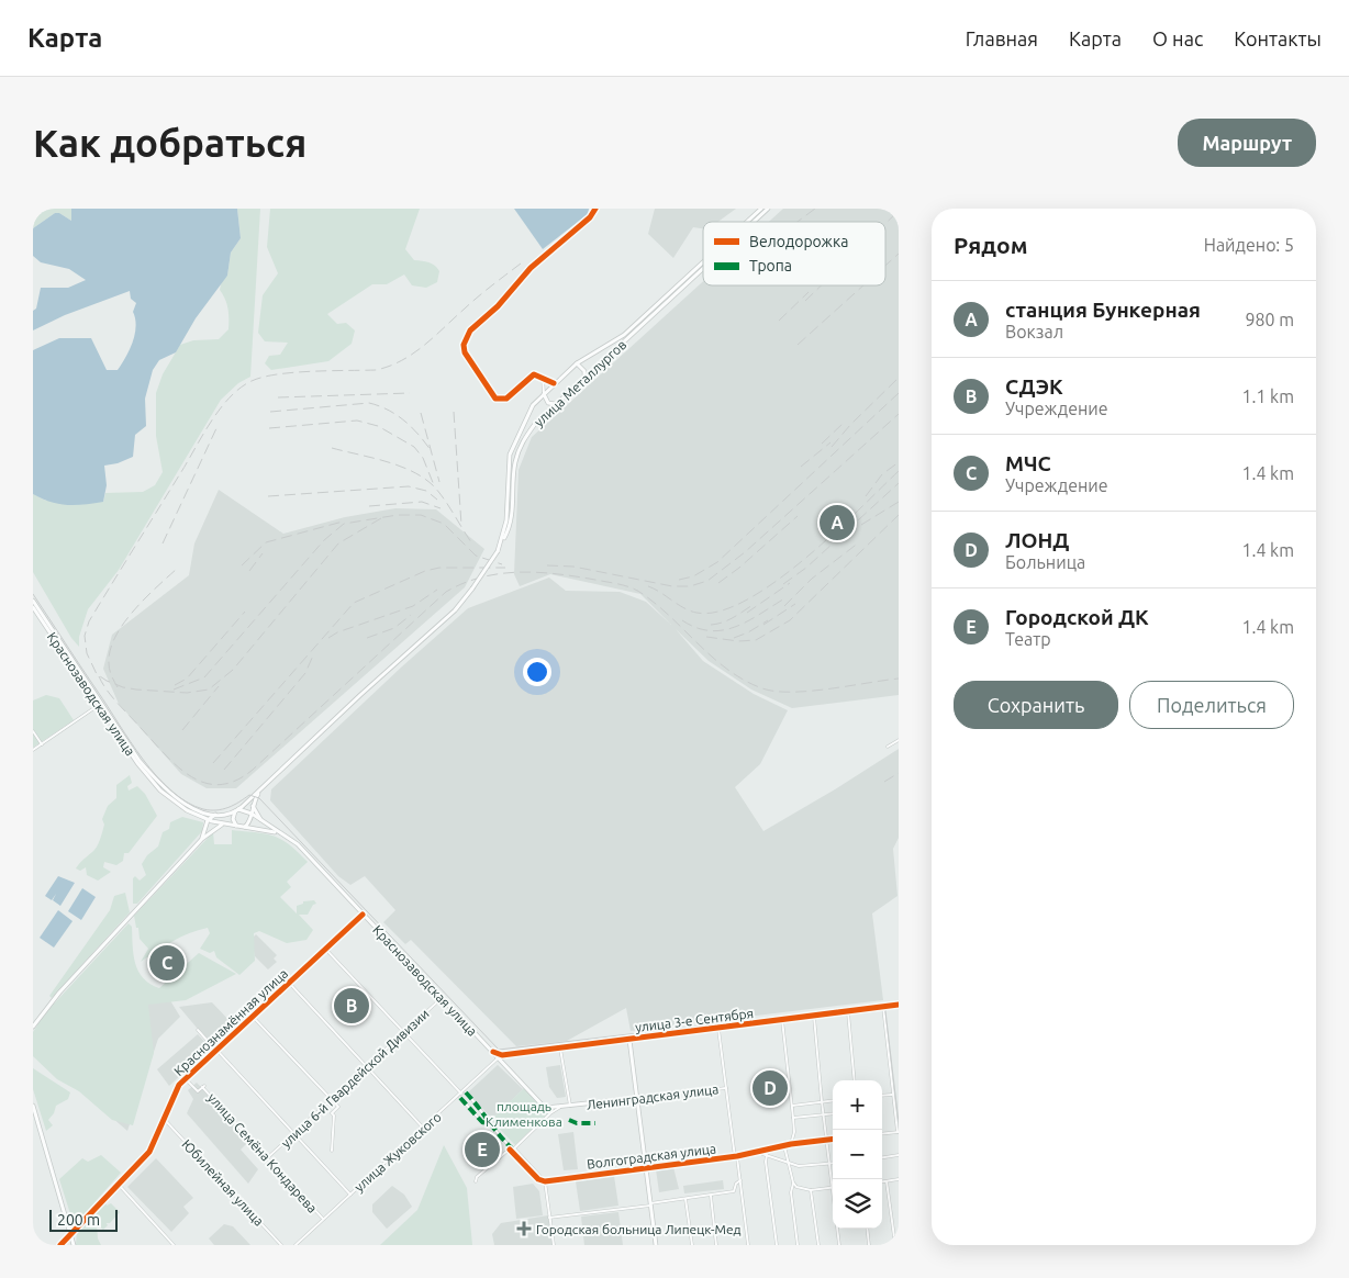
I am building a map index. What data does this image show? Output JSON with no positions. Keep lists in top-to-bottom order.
{
  "streets": {
    "main road": [
      "улица Металлургов",
      "Краснозаводская улица",
      "улица 3-е Сентября",
      "Ленинградская улица"
    ],
    "street": [
      "Краснознамённая улица",
      "улица 6-й Гвардейской Дивизии",
      "улица Жуковского",
      "улица Семёна Кондарева",
      "Волгоградская улица",
      "Юбилейная улица"
    ]
  },
  "crossings": [
    ["Краснозаводская улица", "улица 3-е Сентября"],
    ["Краснозаводская улица", "Краснознамённая улица"],
    ["Краснозаводская улица", "улица 6-й Гвардейской Дивизии"],
    ["Краснозаводская улица", "Ленинградская улица"],
    ["Краснозаводская улица", "улица Жуковского"],
    ["Краснознамённая улица", "улица Семёна Кондарева"],
    ["Краснознамённая улица", "Юбилейная улица"],
    ["улица 6-й Гвардейской Дивизии", "улица Семёна Кондарева"],
    ["улица Жуковского", "улица Семёна Кондарева"]
  ],
  "parks": ["площадь Клименкова"],
  "places": {
    "health": ["Городская больница Липецк-Мед"]
  },
  "legend": ["Велодорожка", "Тропа"],
  "scale_bar": "200 m",
  "page": {
    "header": "Карта",
    "nav": [
      "Главная",
      "Карта",
      "О нас",
      "Контакты"
    ],
    "buttons": [
      "Маршрут",
      ["Сохранить", "Поделиться"]
    ],
    "title": "Как добраться",
    "heading": ["Рядом", "Найдено: 5"],
    "list": [
      {
        "mark": "A",
        "name": "станция Бункерная",
        "note": "Вокзал",
        "value": "980 m"
      },
      {
        "mark": "B",
        "name": "СДЭК",
        "note": "Учреждение",
        "value": "1.1 km"
      },
      {
        "mark": "C",
        "name": "МЧС",
        "note": "Учреждение",
        "value": "1.4 km"
      },
      {
        "mark": "D",
        "name": "ЛОНД",
        "note": "Больница",
        "value": "1.4 km"
      },
      {
        "mark": "E",
        "name": "Городской ДК",
        "note": "Театр",
        "value": "1.4 km"
      }
    ],
    "pins": [
      "A",
      "C",
      "B",
      "D",
      "E"
    ],
    "map_buttons": ["+", "−"],
    "scale": "200 m"
  }
}
